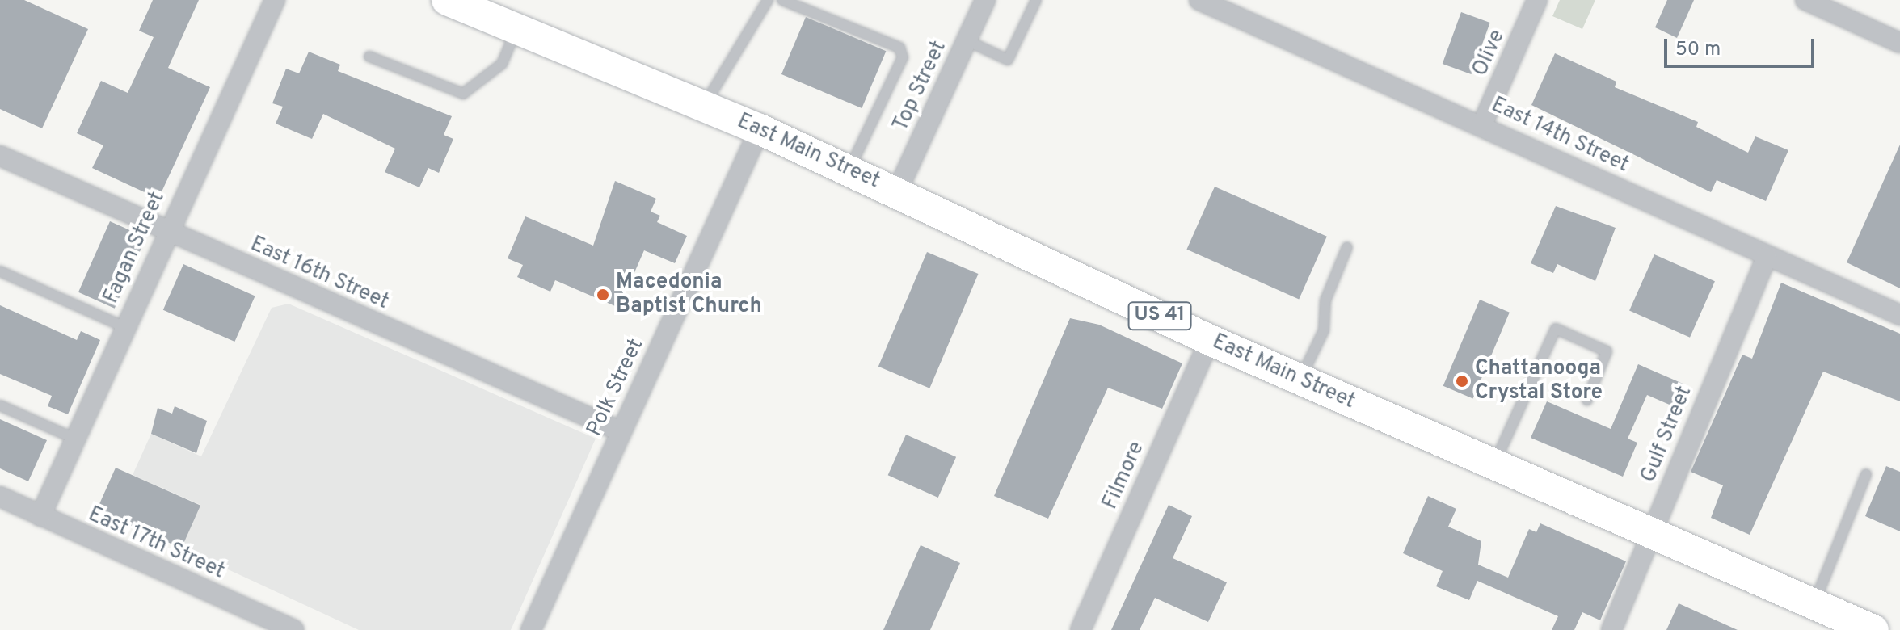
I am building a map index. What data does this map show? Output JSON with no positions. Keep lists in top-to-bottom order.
{
  "streets": {
    "main road": ["East Main Street", "US 41"],
    "street": [
      "Olive",
      "Top Street",
      "East 14th Street",
      "Fagan Street",
      "East 16th Street",
      "Polk Street",
      "Gulf Street",
      "Filmore",
      "East 17th Street"
    ]
  },
  "crossings": [
    ["Olive", "East 14th Street"],
    ["Top Street", "East Main Street"],
    ["East 14th Street", "Gulf Street"],
    ["East Main Street", "Polk Street"],
    ["East Main Street", "Gulf Street"],
    ["East Main Street", "Filmore"],
    ["Fagan Street", "East 16th Street"],
    ["Fagan Street", "East 17th Street"],
    ["East 16th Street", "Polk Street"]
  ],
  "places": ["Macedonia Baptist Church", "Chattanooga Crystal Store"],
  "scale_bar": "50 m"
}
